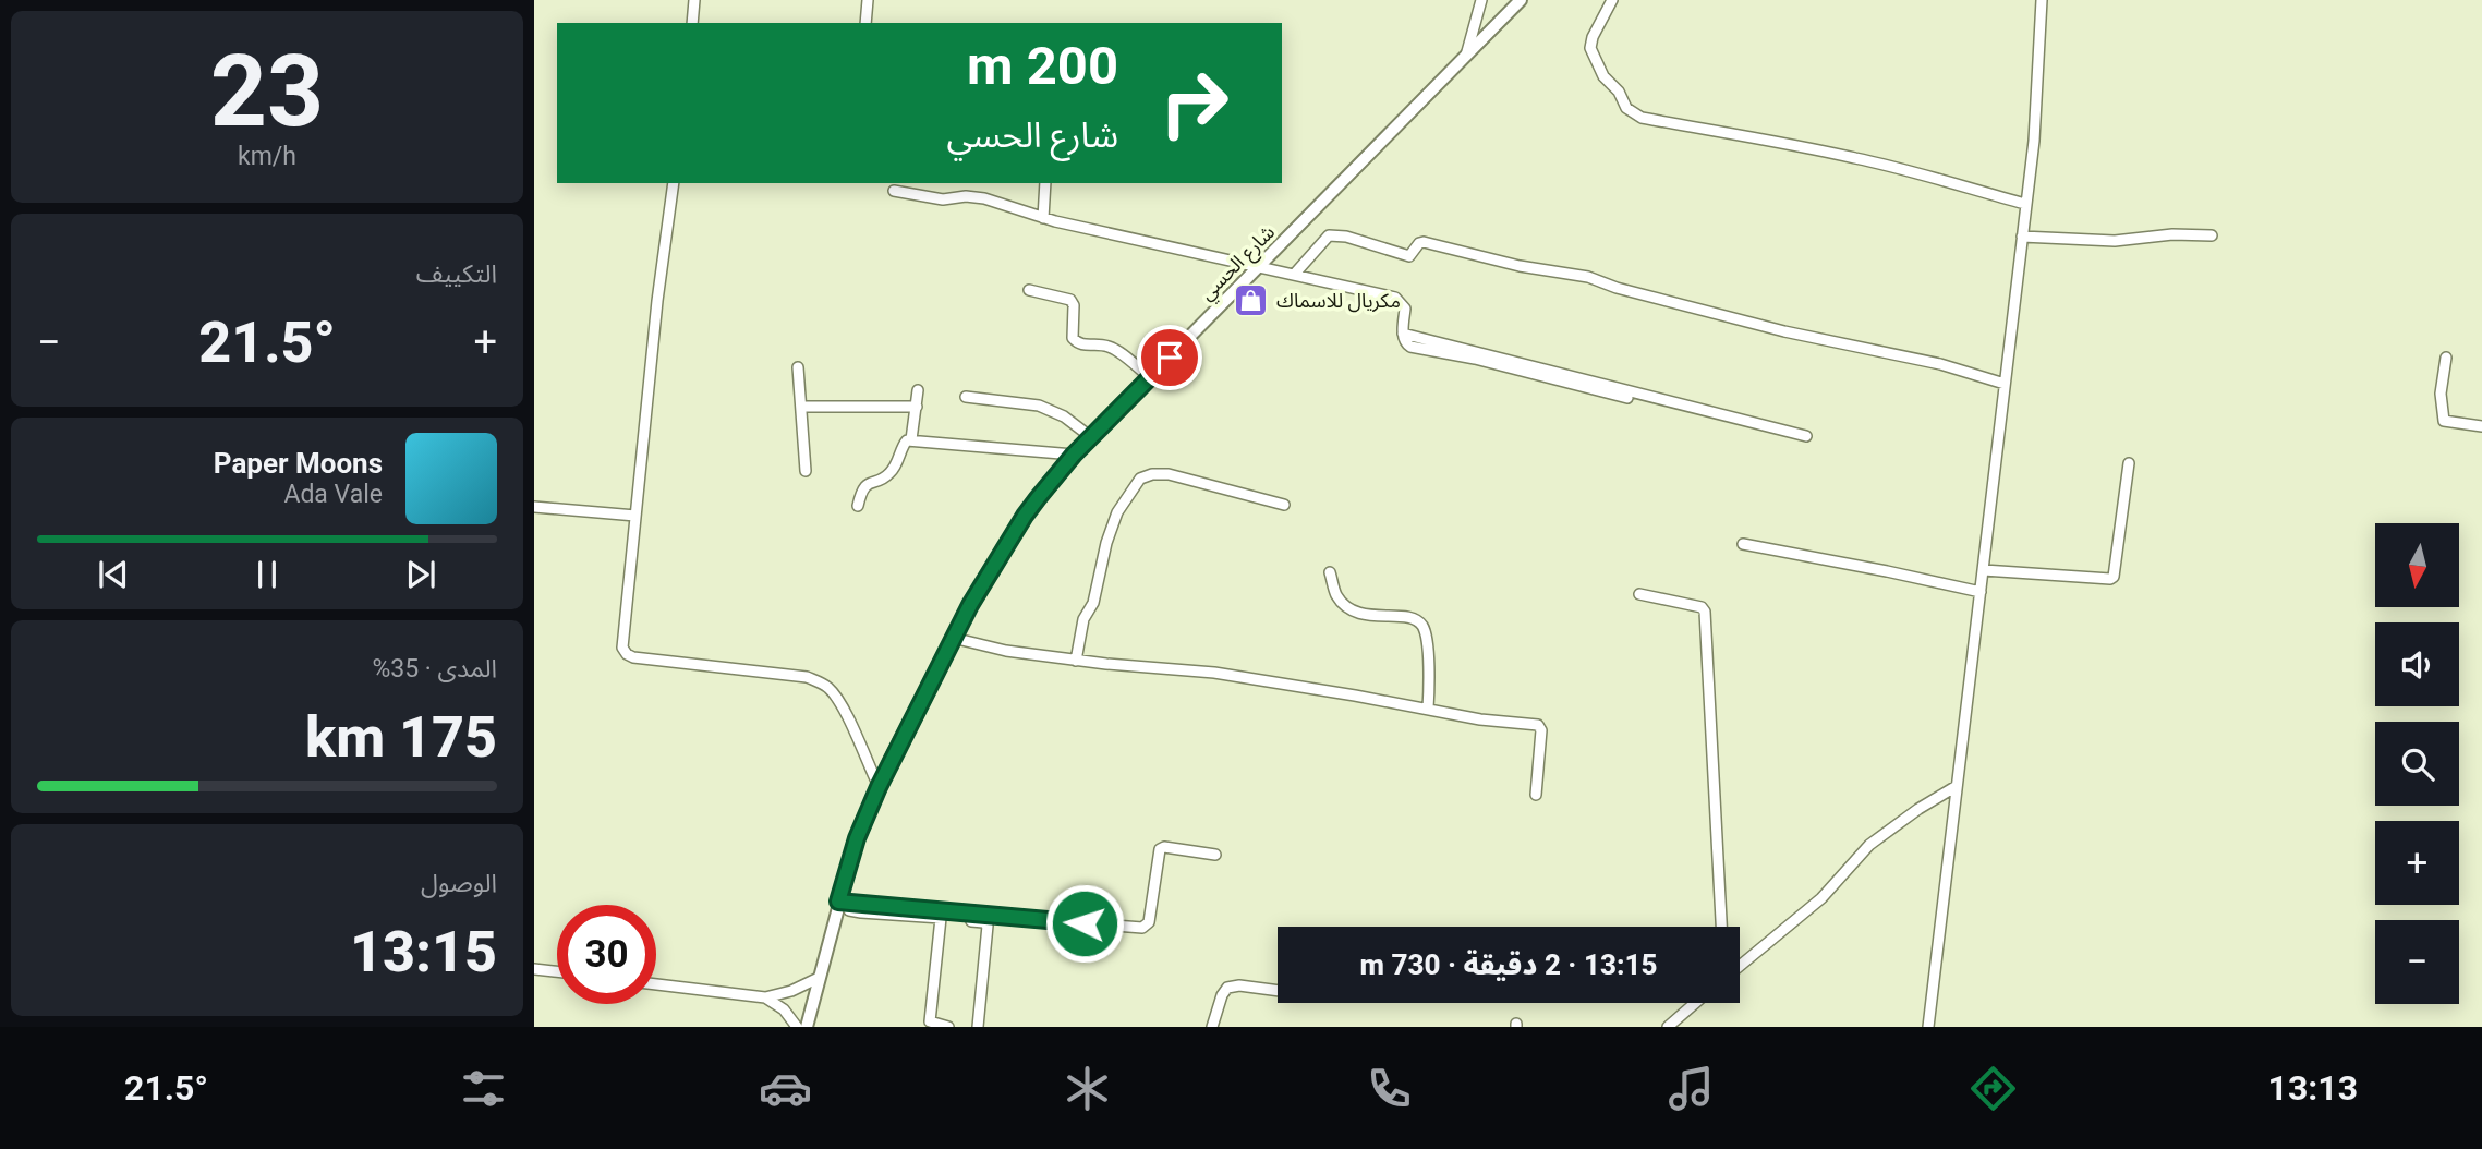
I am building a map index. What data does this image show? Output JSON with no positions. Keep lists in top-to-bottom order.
{
  "streets": {
    "street": ["شارع الحسي"]
  },
  "places": {
    "shop": ["مكريال للاسماك"]
  },
  "north": "bottom",
  "page": {
    "tile": [
      ["23", "km/h"],
      "التكييف",
      ["المدى · 35%", "175 km"],
      ["الوصول", "13:15"]
    ],
    "turn": ["200 m", "شارع الحسي"],
    "heat": ["−", "21.5°", "+"],
    "song": ["Paper Moons", "Ada Vale"],
    "map_buttons": ["+", "−"],
    "limit": "30",
    "trip": "13:15 · 2 دقيقة · 730 m",
    "tabs": ["13:13", "21.5°"]
  }
}
